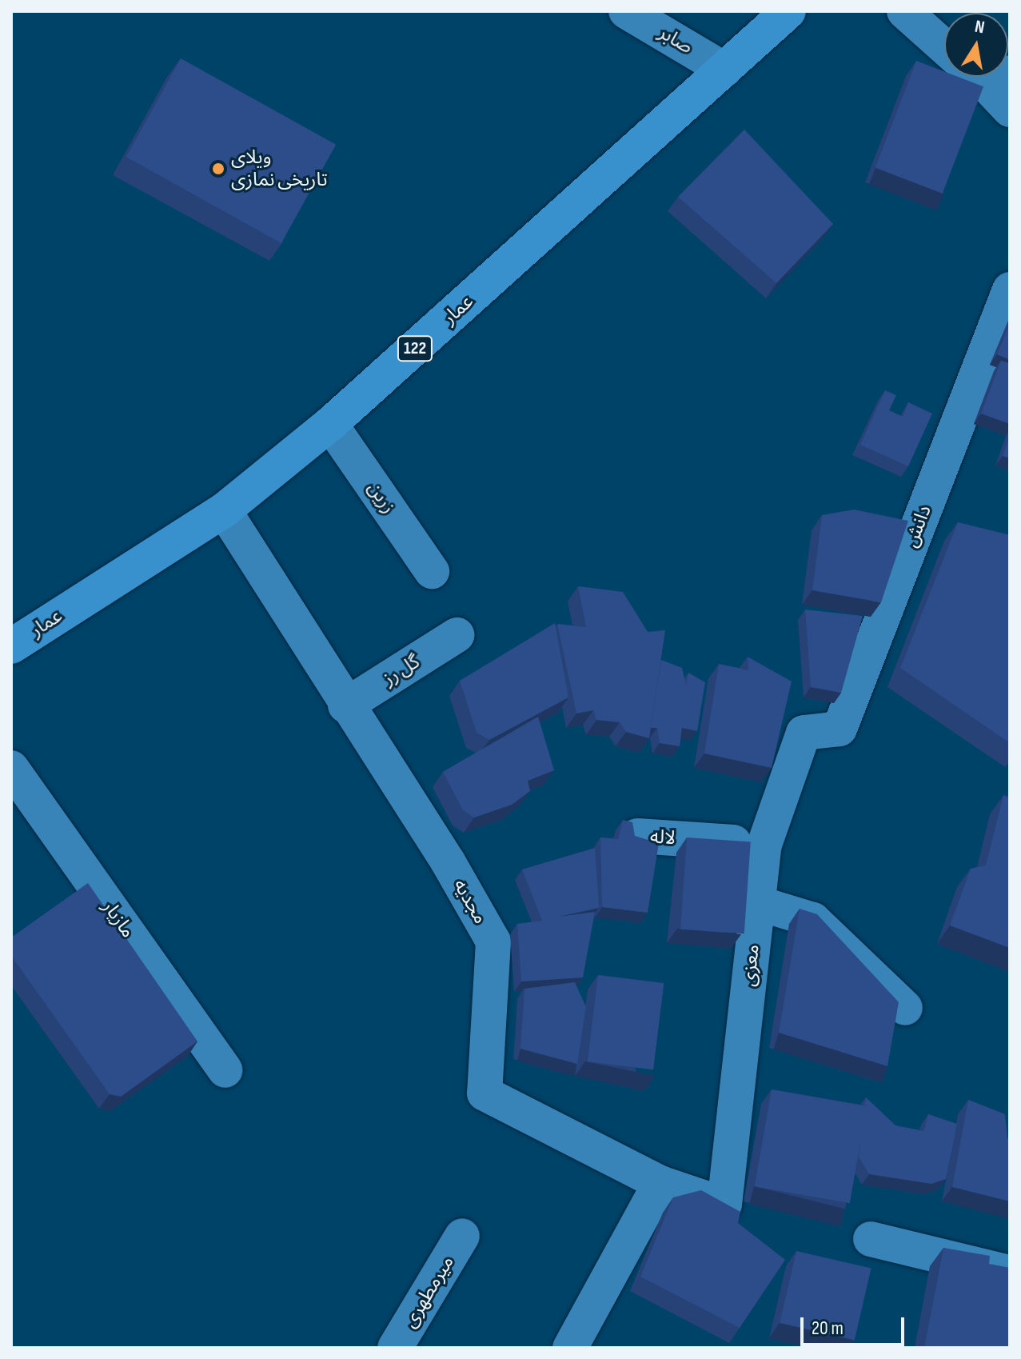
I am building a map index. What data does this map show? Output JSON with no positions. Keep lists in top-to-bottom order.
{
  "streets": {
    "main road": ["عمار", "122"],
    "street": [
      "صابر",
      "زرین",
      "دانش",
      "گل رز",
      "لاله",
      "مجدیه",
      "مازیار",
      "معزی",
      "میرمطهری"
    ]
  },
  "crossings": [
    ["صابر", "عمار"],
    ["عمار", "زرین"],
    ["عمار", "مجدیه"],
    ["دانش", "معزی"],
    ["گل رز", "مجدیه"],
    ["لاله", "معزی"],
    ["مجدیه", "معزی"]
  ],
  "places": ["ویلای تاریخی نمازی"],
  "scale_bar": "20 m",
  "north": "top"
}
